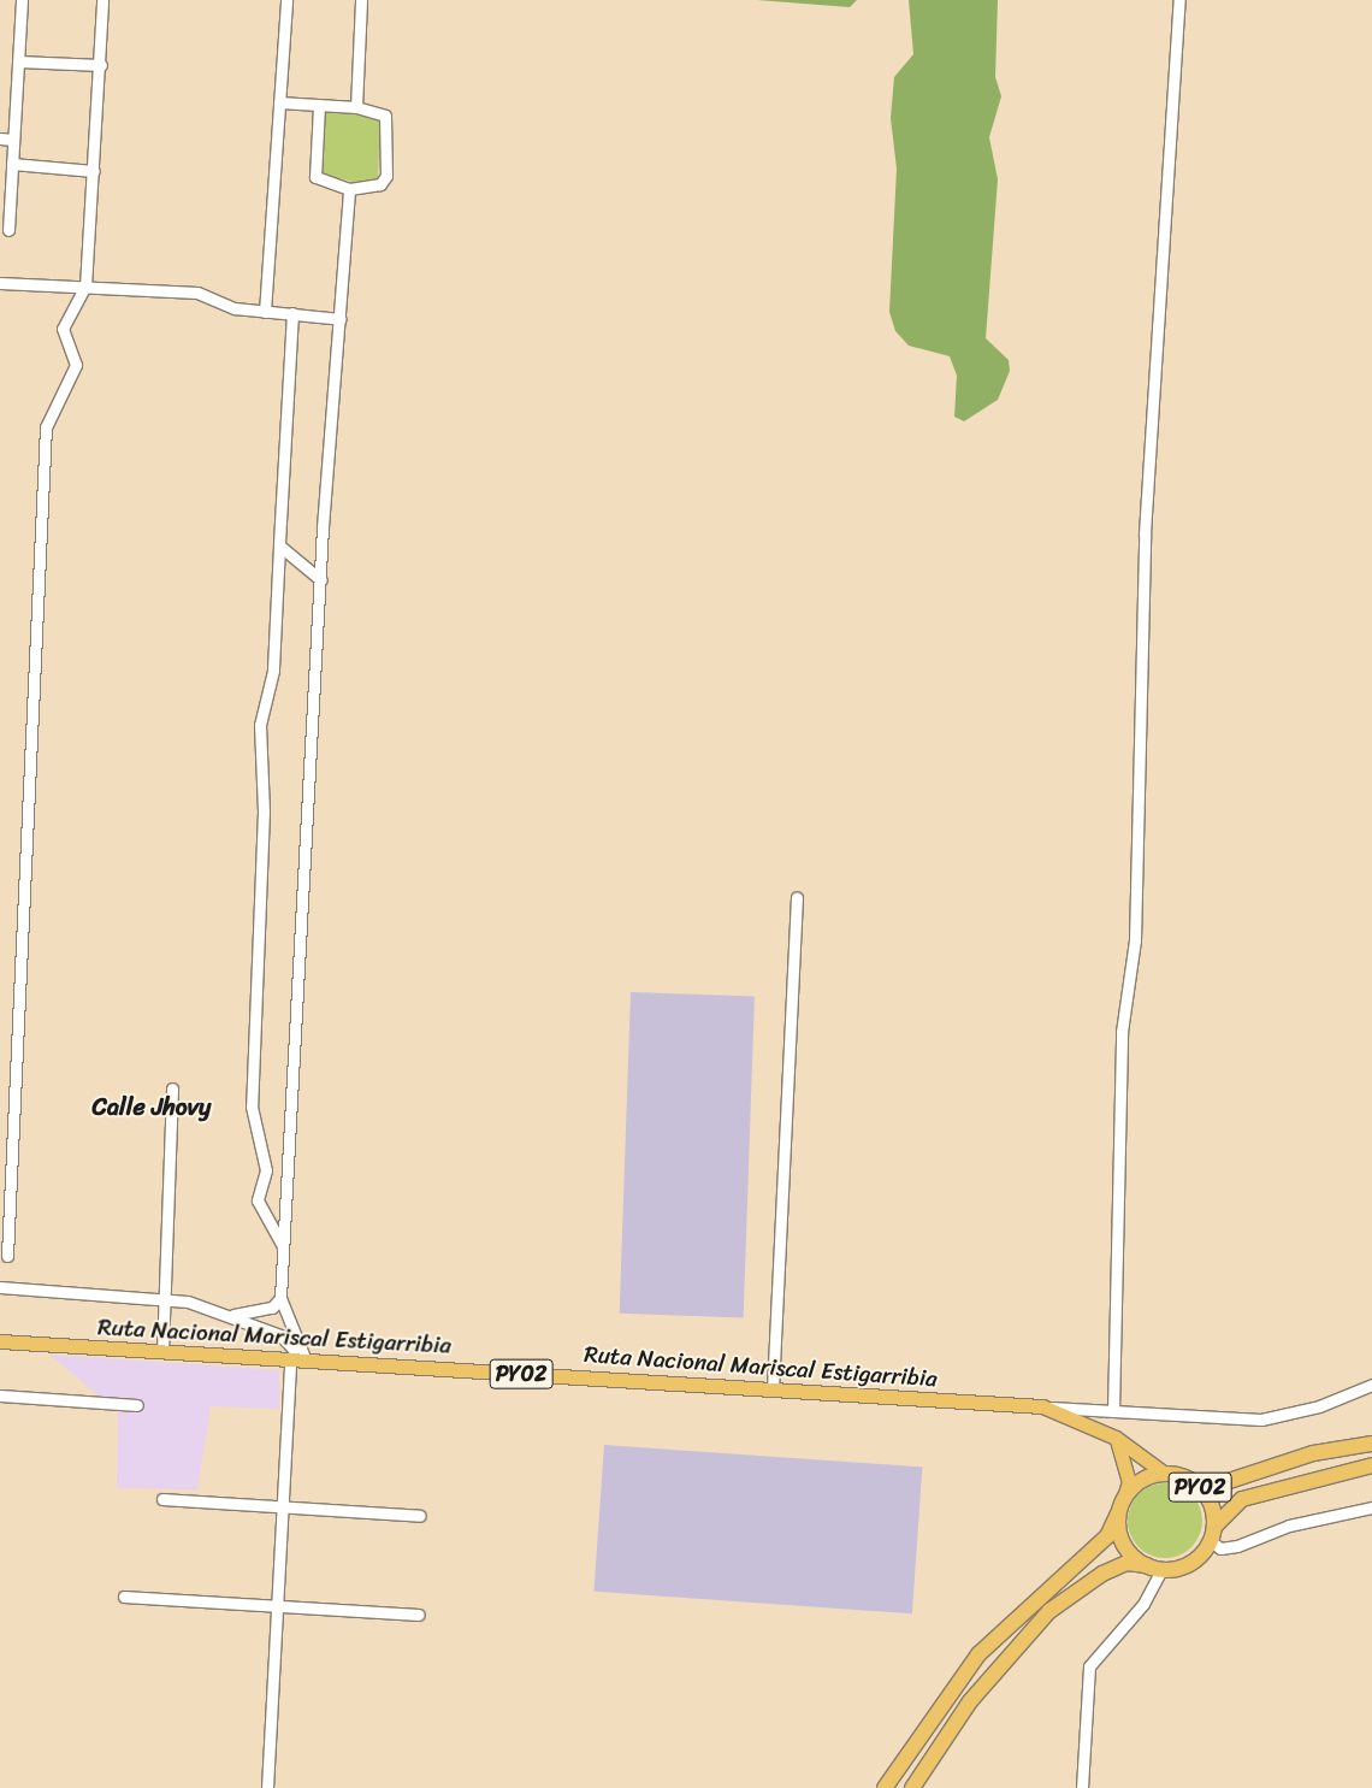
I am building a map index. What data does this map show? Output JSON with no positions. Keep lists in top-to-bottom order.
{
  "streets": {
    "highway": ["PY02"],
    "main road": ["Ruta Nacional Mariscal Estigarribia"]
  },
  "crossings": [
    ["Ruta Nacional Mariscal Estigarribia", "PY02"]
  ],
  "districts": ["Calle Jhovy"]
}
